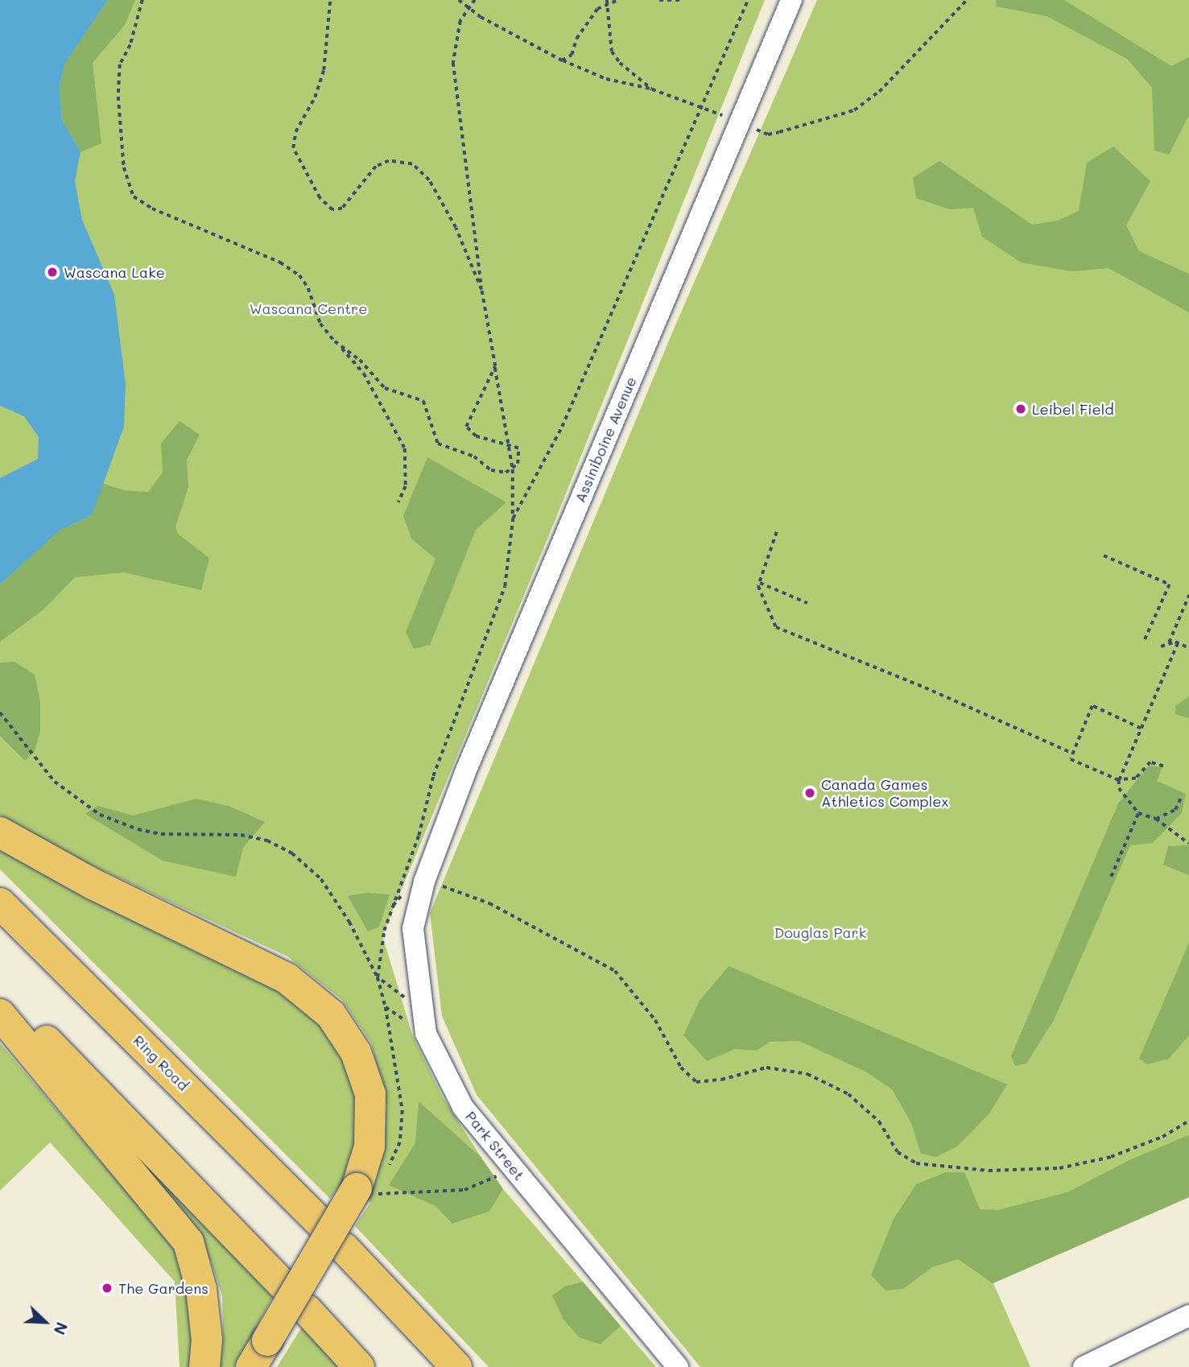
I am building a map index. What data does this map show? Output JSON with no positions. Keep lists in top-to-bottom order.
{
  "streets": {
    "highway": ["Ring Road"],
    "street": ["Assiniboine Avenue", "Park Street"]
  },
  "crossings": [
    ["Assiniboine Avenue", "Park Street"]
  ],
  "parks": ["Wascana Centre", "Douglas Park"],
  "places": [
    "Wascana Lake",
    "Leibel Field",
    "Canada Games Athletics Complex",
    "The Gardens"
  ],
  "north": "bottom right"
}
